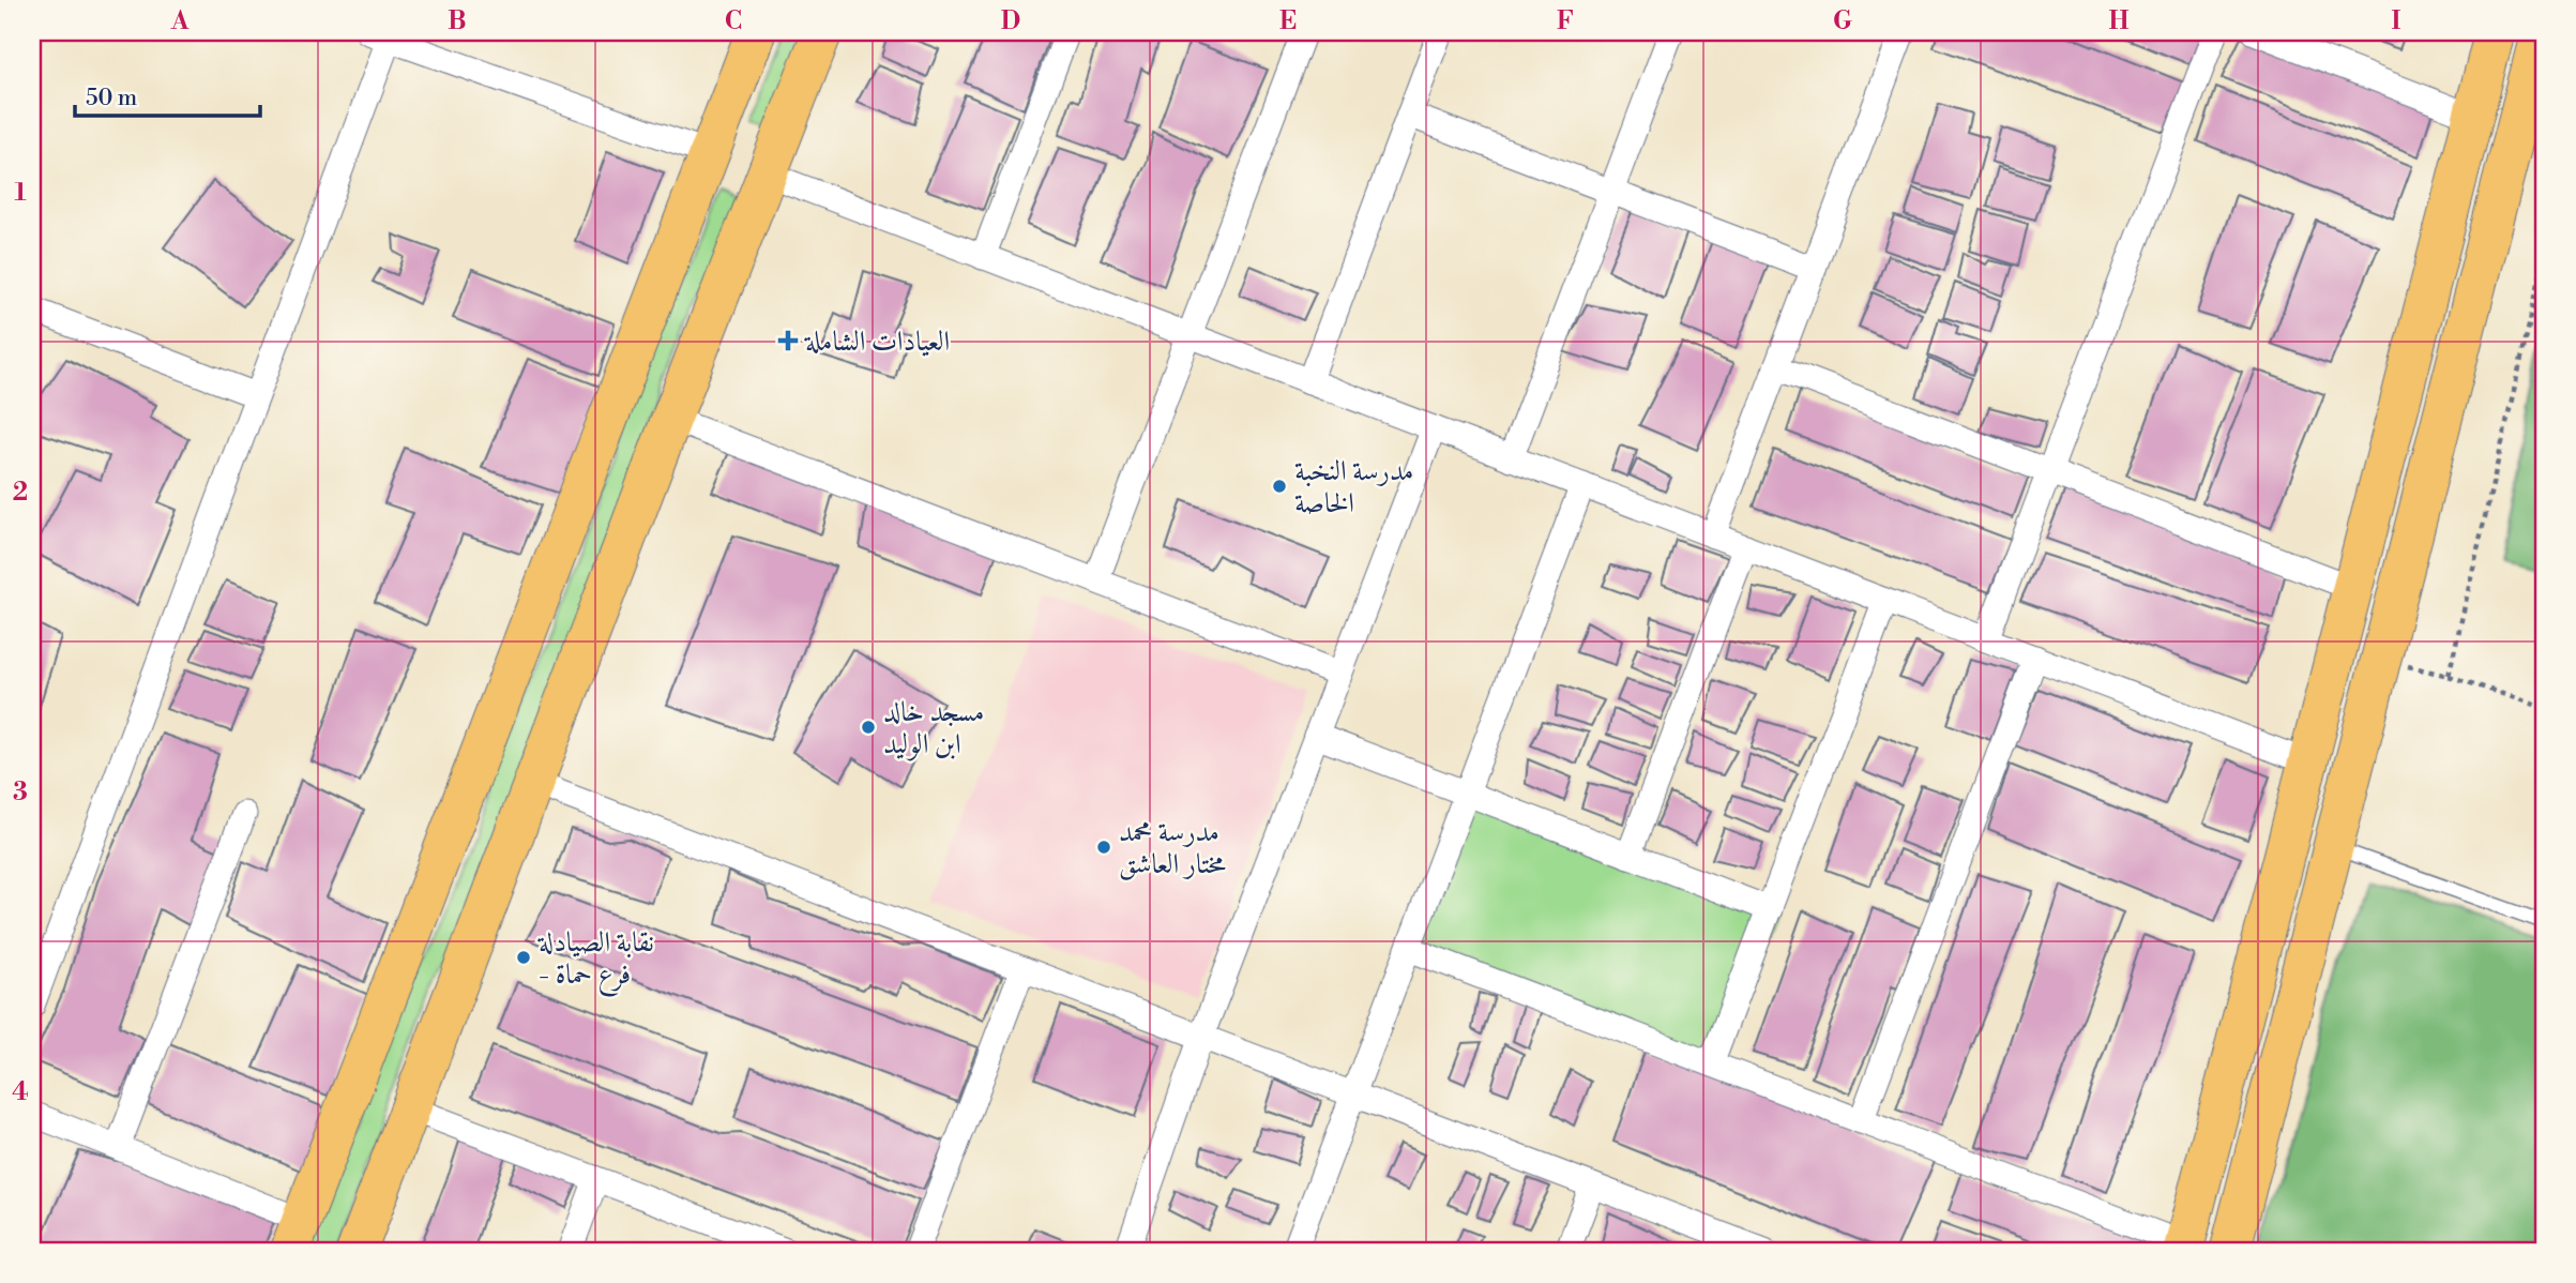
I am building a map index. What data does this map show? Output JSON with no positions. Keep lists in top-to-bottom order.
{
  "places": {
    "health": ["العيادات الشاملة"],
    "other": [
      "مدرسة النخبة الخاصة",
      "مسجد خالد ابن الوليد",
      "مدرسة محمد مختار العاشق",
      "نقابة الصيادلة - فرع حماة"
    ]
  },
  "scale_bar": "50 m",
  "grid": {
    "columns": [
      "A",
      "B",
      "C",
      "D",
      "E",
      "F",
      "G",
      "H",
      "I"
    ],
    "rows": [
      "1",
      "2",
      "3",
      "4"
    ]
  }
}
